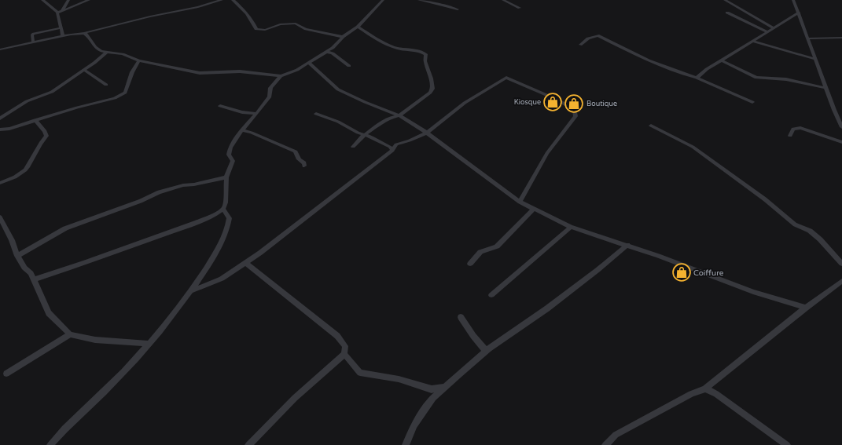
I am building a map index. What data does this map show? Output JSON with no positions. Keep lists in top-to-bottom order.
{
  "places": {
    "shop": ["Kiosque", "Boutique", "Coiffure"]
  }
}
